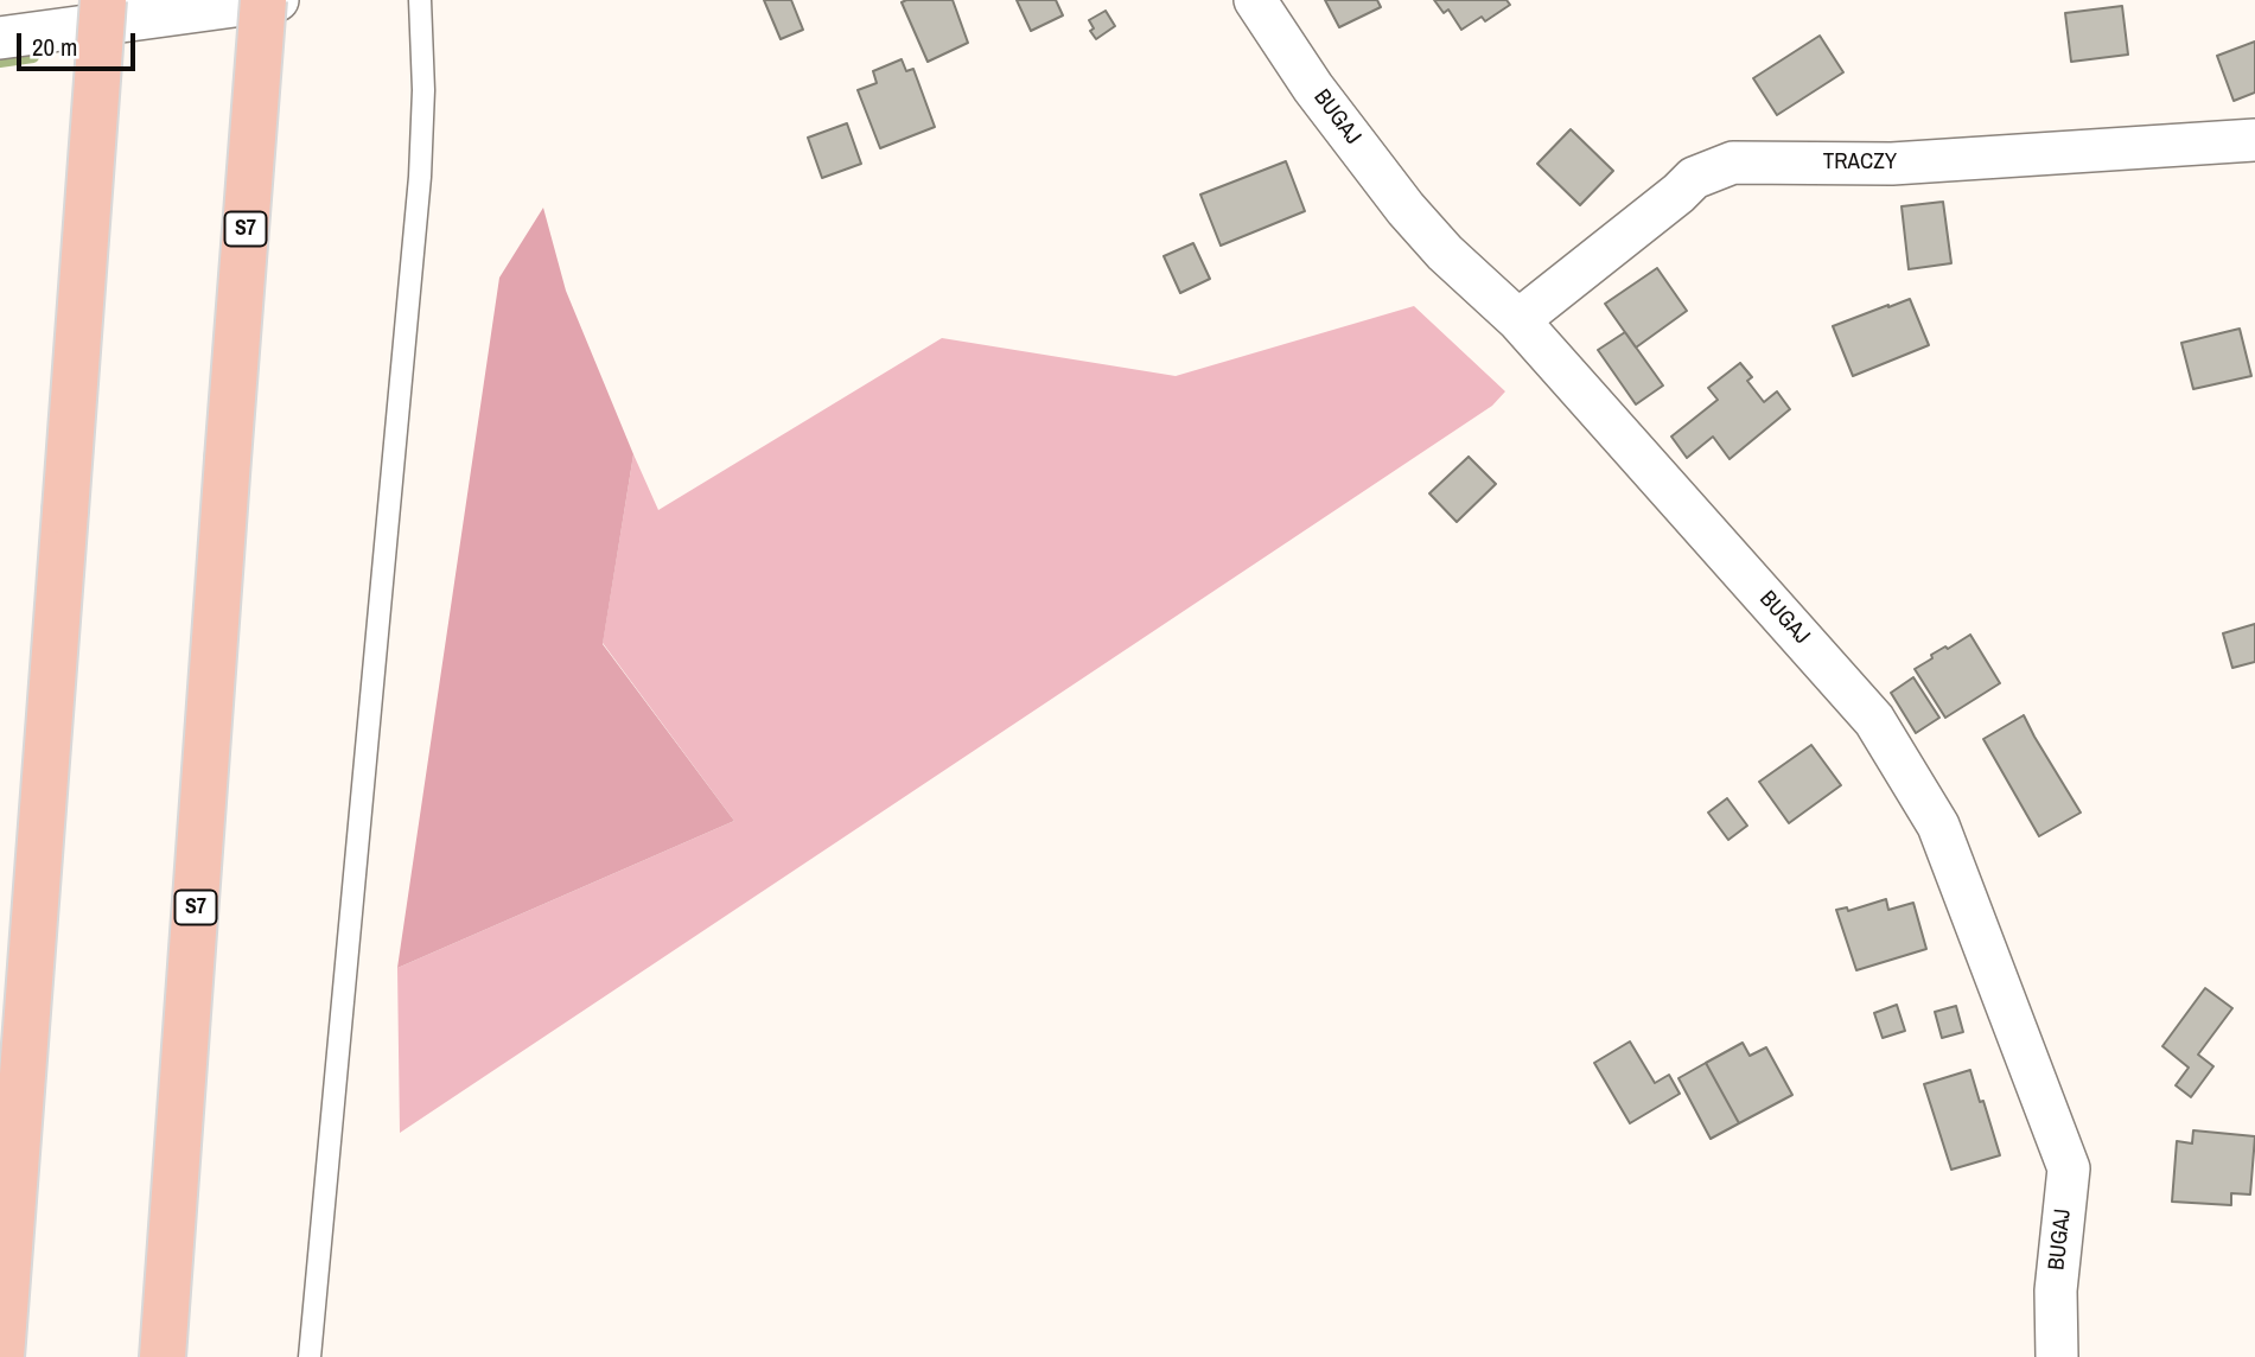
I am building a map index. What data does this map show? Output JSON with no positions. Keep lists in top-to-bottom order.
{
  "streets": {
    "highway": ["S7"],
    "street": ["BUGAJ", "TRACZY"]
  },
  "crossings": [
    ["BUGAJ", "TRACZY"]
  ],
  "scale_bar": "20 m"
}
